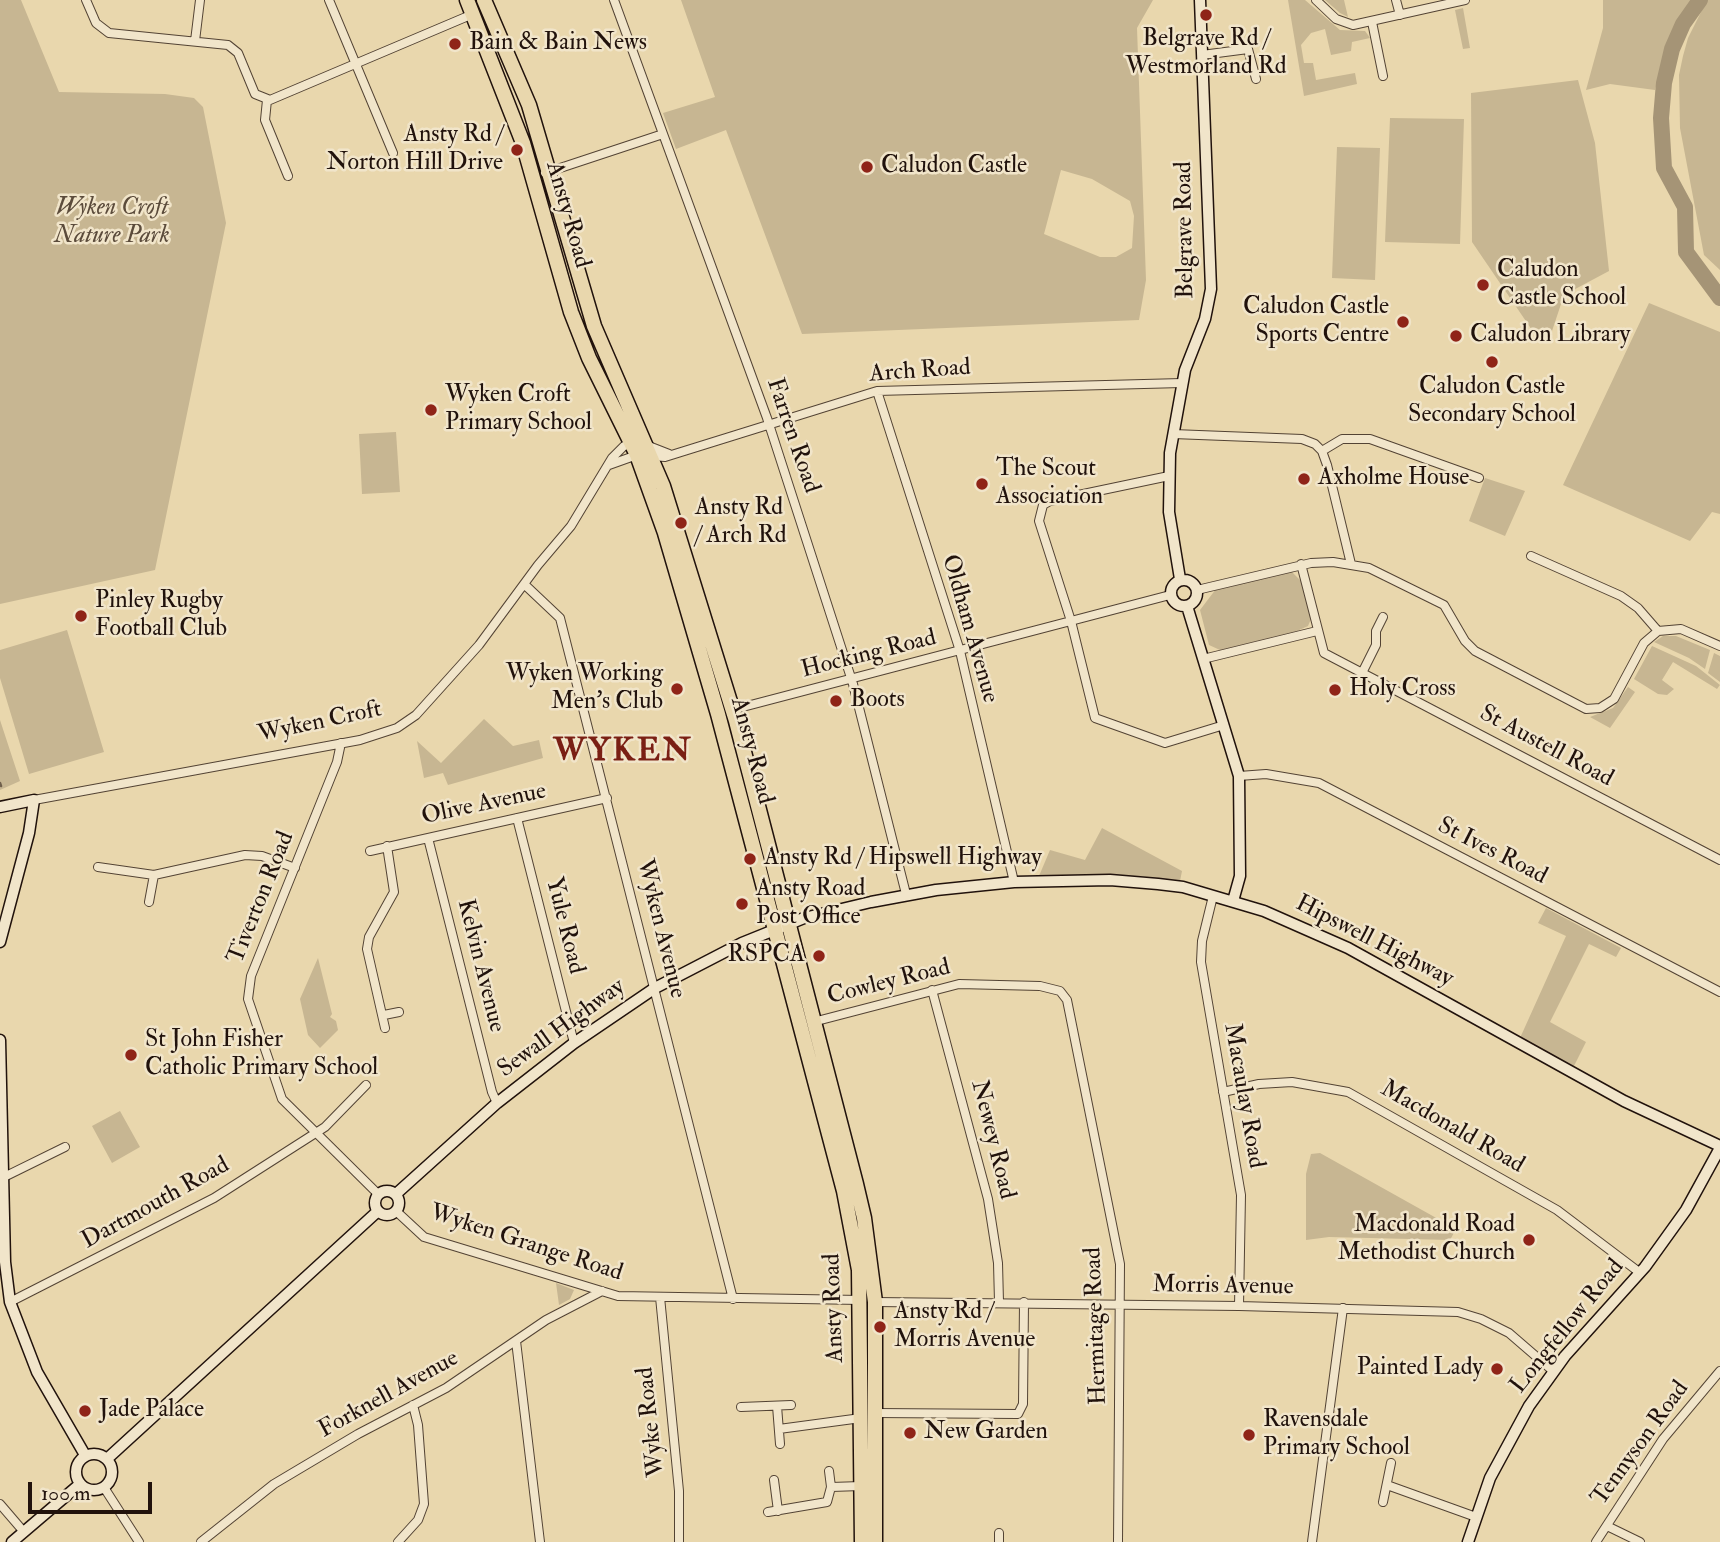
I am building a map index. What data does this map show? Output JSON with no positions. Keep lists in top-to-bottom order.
{
  "streets": {
    "highway": ["Ansty Road"],
    "street": [
      "Belgrave Road",
      "Arch Road",
      "Farren Road",
      "Oldham Avenue",
      "Hocking Road",
      "Wyken Croft",
      "St Austell Road",
      "Olive Avenue",
      "St Ives Road",
      "Tiverton Road",
      "Yule Road",
      "Wyken Avenue",
      "Hipswell Highway",
      "Kelvin Avenue",
      "Cowley Road",
      "Sewall Highway",
      "Macaulay Road",
      "Macdonald Road",
      "Newey Road",
      "Dartmouth Road",
      "Wyken Grange Road",
      "Morris Avenue",
      "Hermitage Road",
      "Longfellow Road",
      "Forknell Avenue",
      "Wyke Road",
      "Tennyson Road"
    ]
  },
  "crossings": [
    ["Ansty Road", "Arch Road"],
    ["Ansty Road", "Hocking Road"],
    ["Ansty Road", "Wyken Croft"],
    ["Ansty Road", "Hipswell Highway"],
    ["Ansty Road", "Cowley Road"],
    ["Ansty Road", "Sewall Highway"],
    ["Ansty Road", "Wyken Grange Road"],
    ["Ansty Road", "Morris Avenue"],
    ["Belgrave Road", "Arch Road"],
    ["Belgrave Road", "Hocking Road"],
    ["Arch Road", "Farren Road"],
    ["Arch Road", "Oldham Avenue"],
    ["Arch Road", "Wyken Croft"],
    ["Farren Road", "Hocking Road"],
    ["Farren Road", "Hipswell Highway"],
    ["Oldham Avenue", "Hocking Road"],
    ["Oldham Avenue", "Hipswell Highway"],
    ["Wyken Croft", "Tiverton Road"],
    ["Wyken Croft", "Wyken Avenue"],
    ["Olive Avenue", "Yule Road"],
    ["Olive Avenue", "Wyken Avenue"],
    ["Olive Avenue", "Kelvin Avenue"],
    ["Tiverton Road", "Sewall Highway"],
    ["Tiverton Road", "Dartmouth Road"],
    ["Tiverton Road", "Wyken Grange Road"],
    ["Yule Road", "Sewall Highway"],
    ["Wyken Avenue", "Sewall Highway"],
    ["Wyken Avenue", "Wyken Grange Road"],
    ["Hipswell Highway", "Sewall Highway"],
    ["Hipswell Highway", "Macaulay Road"],
    ["Hipswell Highway", "Longfellow Road"],
    ["Kelvin Avenue", "Sewall Highway"],
    ["Cowley Road", "Newey Road"],
    ["Cowley Road", "Hermitage Road"],
    ["Sewall Highway", "Wyken Grange Road"],
    ["Macaulay Road", "Macdonald Road"],
    ["Macaulay Road", "Morris Avenue"],
    ["Macdonald Road", "Longfellow Road"],
    ["Newey Road", "Morris Avenue"],
    ["Wyken Grange Road", "Morris Avenue"],
    ["Wyken Grange Road", "Forknell Avenue"],
    ["Wyken Grange Road", "Wyke Road"],
    ["Morris Avenue", "Hermitage Road"],
    ["Morris Avenue", "Longfellow Road"]
  ],
  "districts": ["WYKEN"],
  "parks": ["Wyken Croft Nature Park"],
  "places": [
    "Belgrave Rd / Westmorland Rd",
    "Bain & Bain News",
    "Ansty Rd / Norton Hill Drive",
    "Caludon Castle",
    "Caludon Castle School",
    "Caludon Castle Sports Centre",
    "Caludon Library",
    "Caludon Castle Secondary School",
    "Wyken Croft Primary School",
    "Axholme House",
    "The Scout Association",
    "Ansty Rd / Arch Rd",
    "Pinley Rugby Football Club",
    "Wyken Working Men's Club",
    "Holy Cross",
    "Boots",
    "Ansty Rd / Hipswell Highway",
    "Ansty Road Post Office",
    "RSPCA",
    "St John Fisher Catholic Primary School",
    "Macdonald Road Methodist Church",
    "Ansty Rd / Morris Avenue",
    "Painted Lady",
    "Jade Palace",
    "New Garden",
    "Ravensdale Primary School"
  ],
  "scale_bar": "100 m"
}
